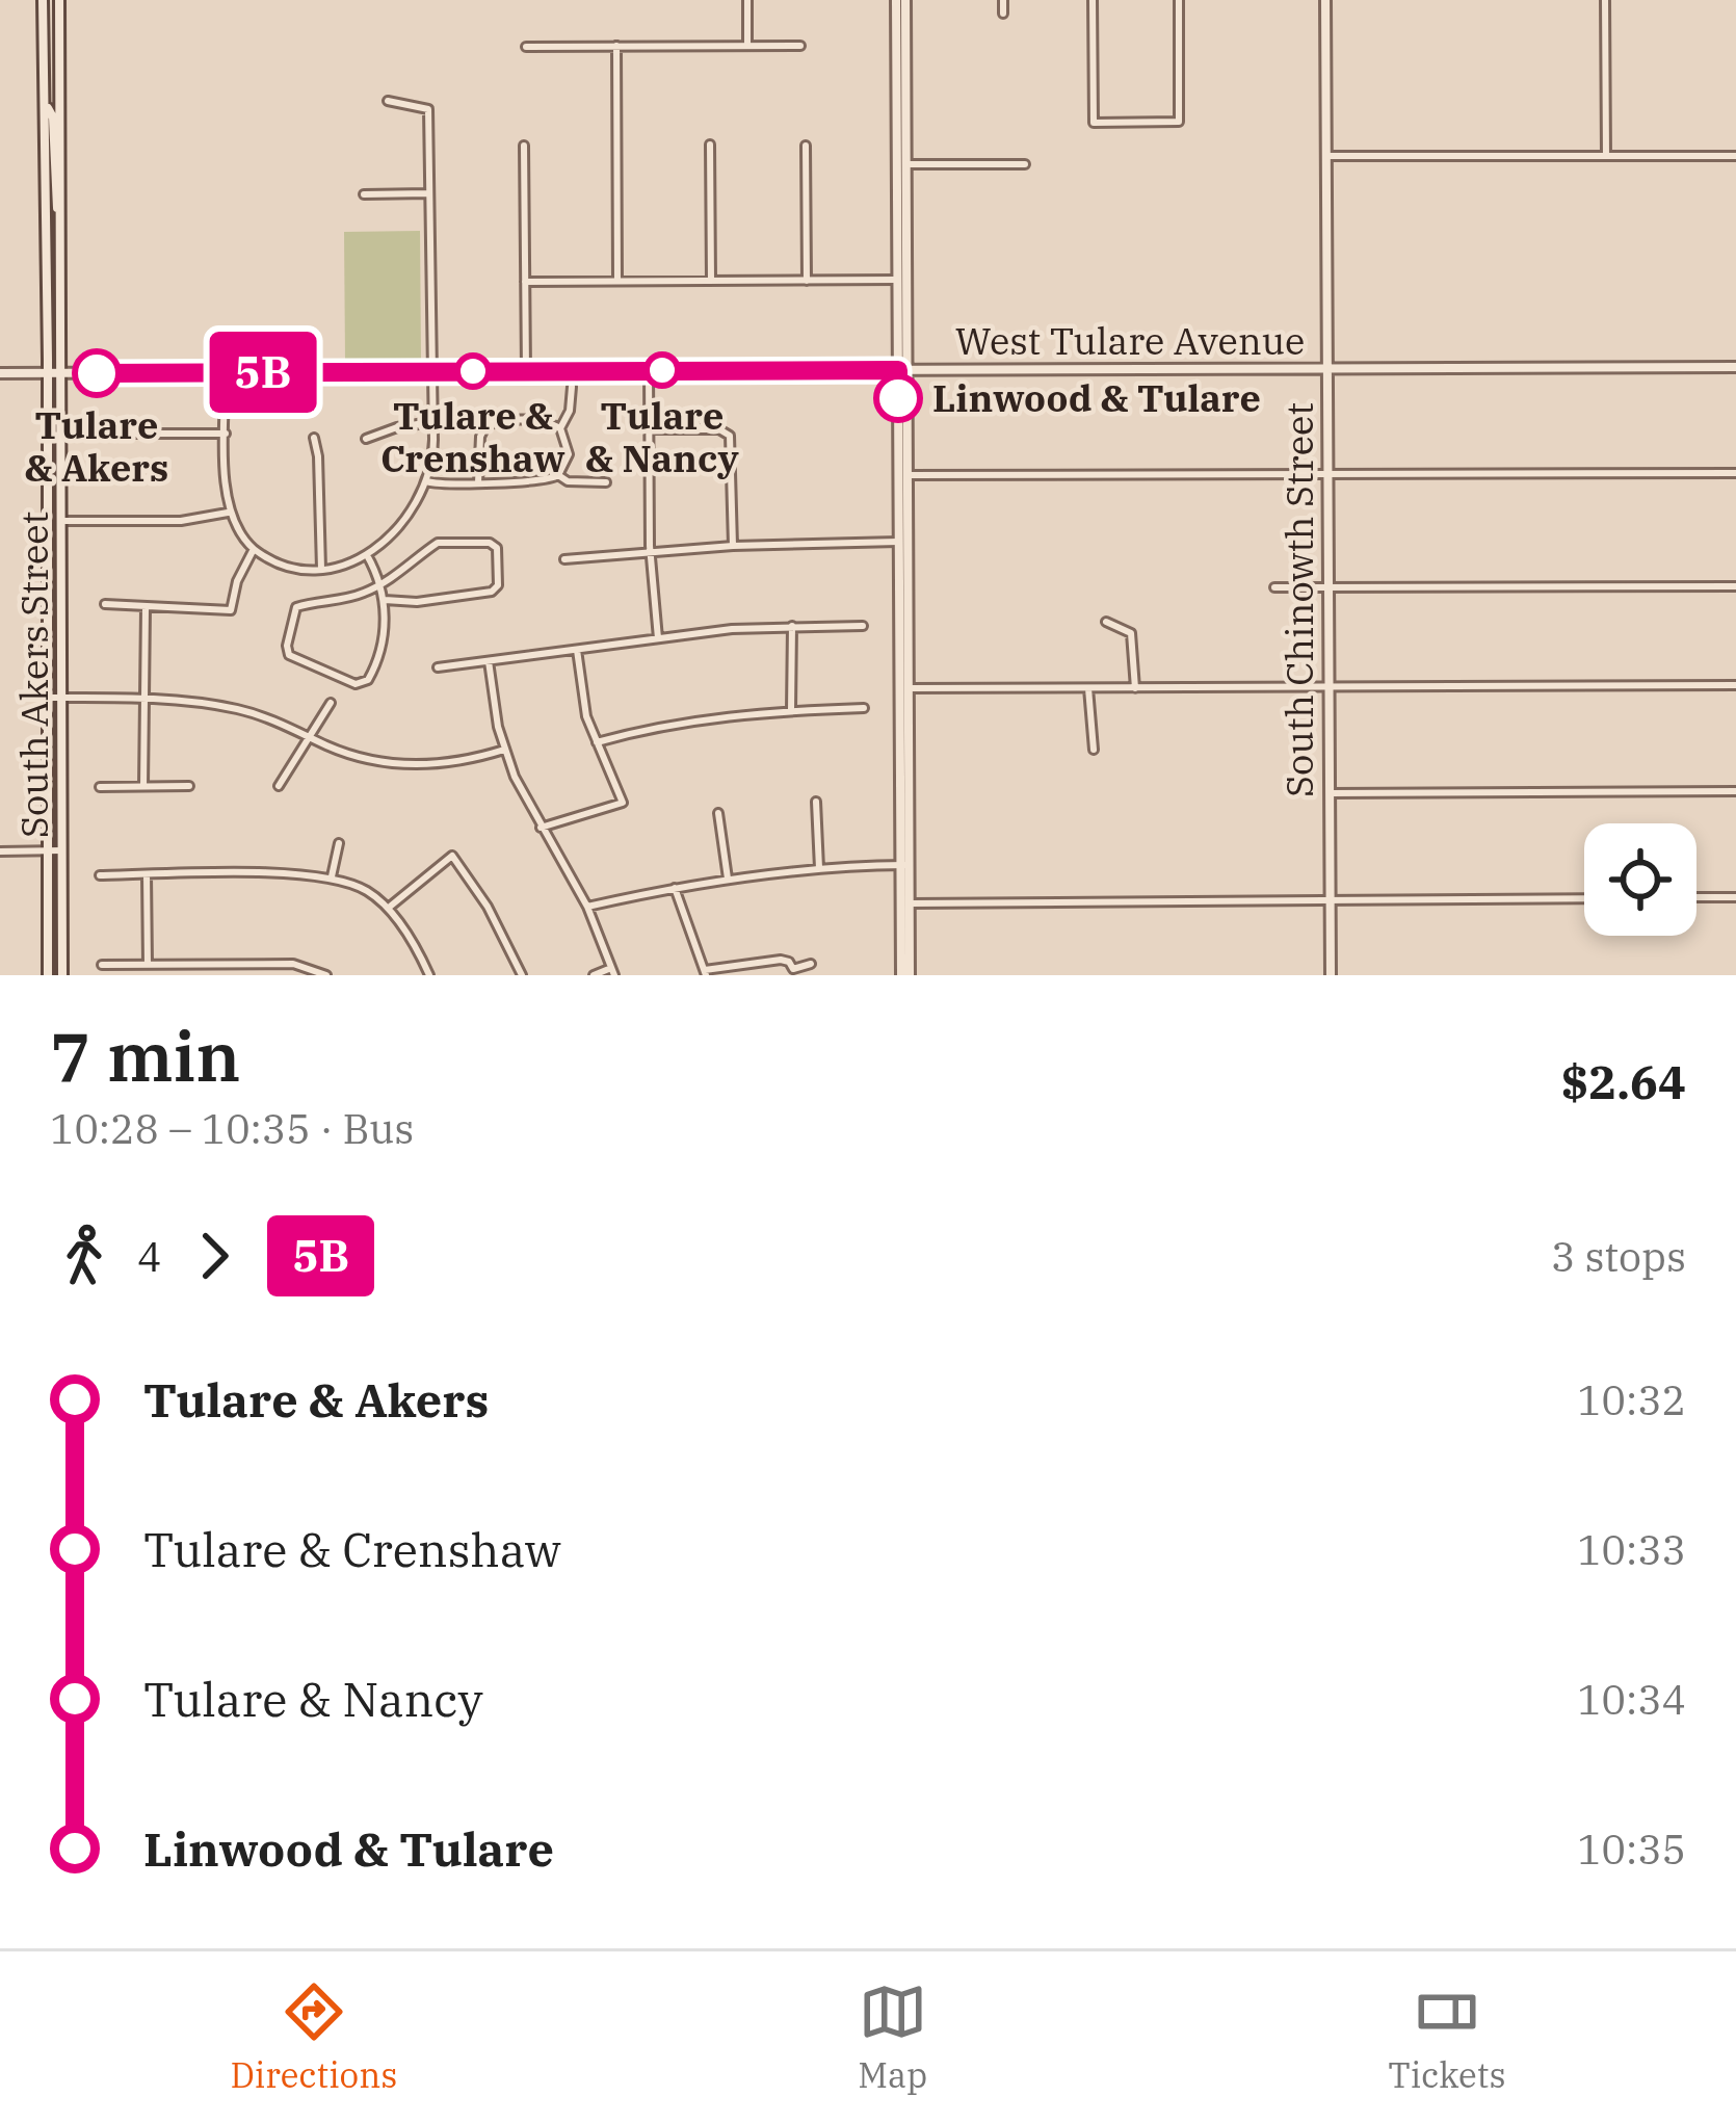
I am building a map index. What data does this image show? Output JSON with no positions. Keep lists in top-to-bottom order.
{
  "streets": {
    "street": ["West Tulare Avenue", "South Chinowth Street", "South Akers Street"]
  },
  "crossings": [
    ["West Tulare Avenue", "South Chinowth Street"],
    ["West Tulare Avenue", "South Akers Street"]
  ],
  "places": [
    "Tulare & Nancy",
    "Tulare & Crenshaw",
    "Tulare & Akers",
    "Linwood & Tulare"
  ],
  "lines": ["bus line 5B"],
  "page": {
    "on_map": "5B",
    "heading": ["7 min", "10:28 – 10:35 · Bus", "$2.64"],
    "legs": ["4", "5B", "3 stops"],
    "list": [
      {
        "name": "Tulare & Akers",
        "value": "10:32"
      },
      {
        "name": "Tulare & Crenshaw",
        "value": "10:33"
      },
      {
        "name": "Tulare & Nancy",
        "value": "10:34"
      },
      {
        "name": "Linwood & Tulare",
        "value": "10:35"
      }
    ],
    "tabs": ["Directions", "Map", "Tickets"]
  }
}
